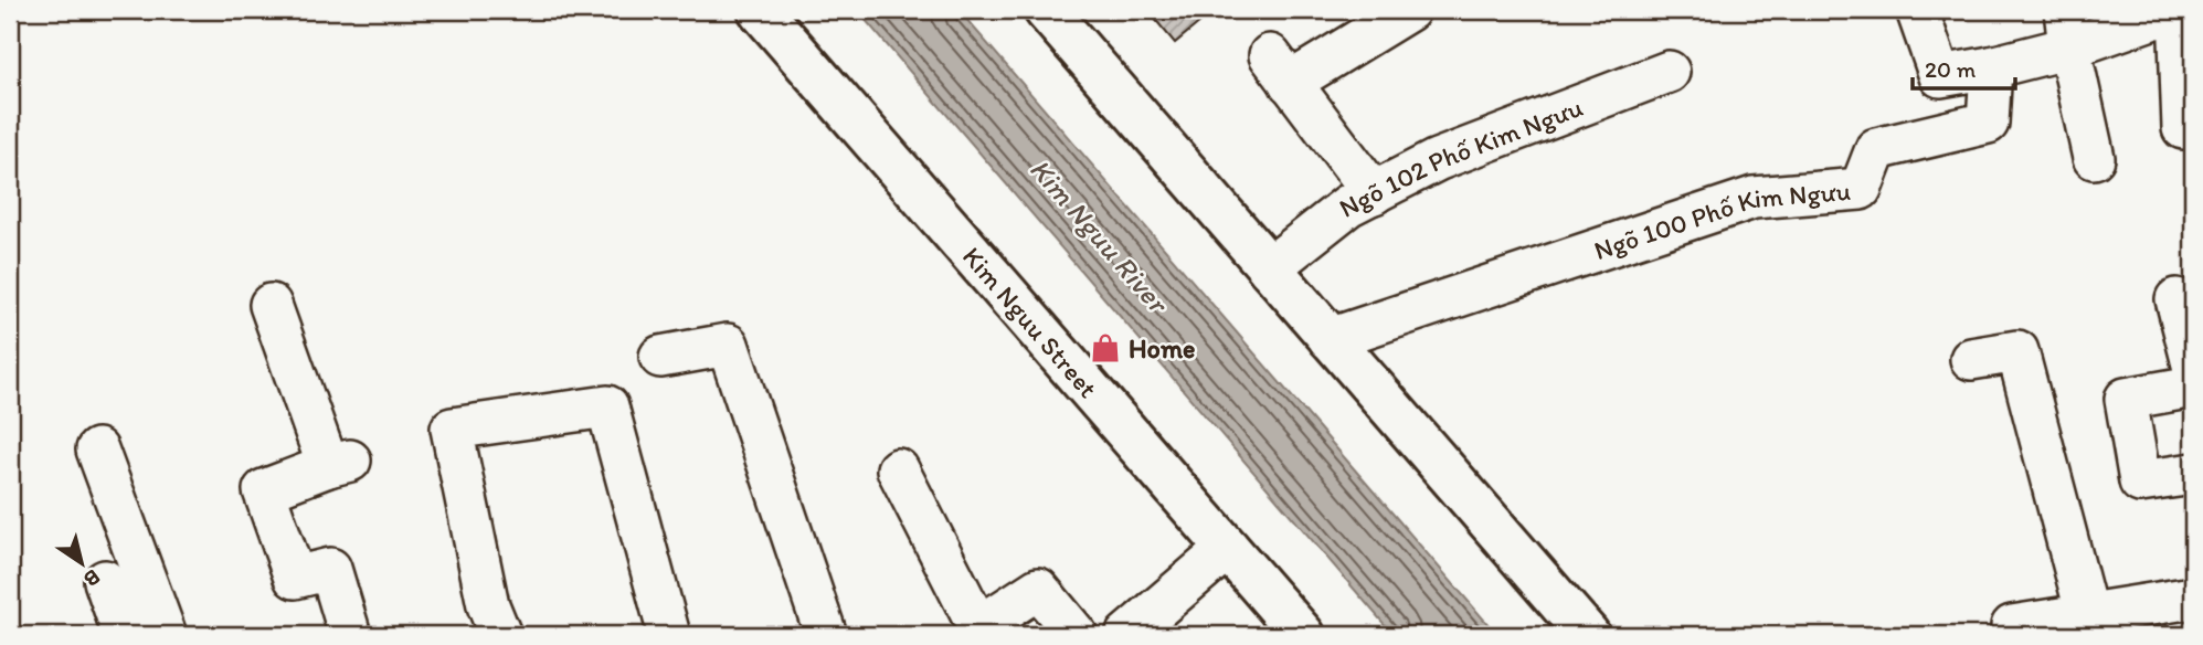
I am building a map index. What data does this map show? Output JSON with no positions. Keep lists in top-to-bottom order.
{
  "streets": {
    "main road": ["Kim Nguu Street"],
    "street": ["Ngõ 102 Phố Kim Ngưu", "Ngõ 100 Phố Kim Ngưu"]
  },
  "water": ["Kim Nguu River"],
  "places": {
    "shop": ["Home"]
  },
  "scale_bar": "20 m",
  "north": "bottom right"
}
